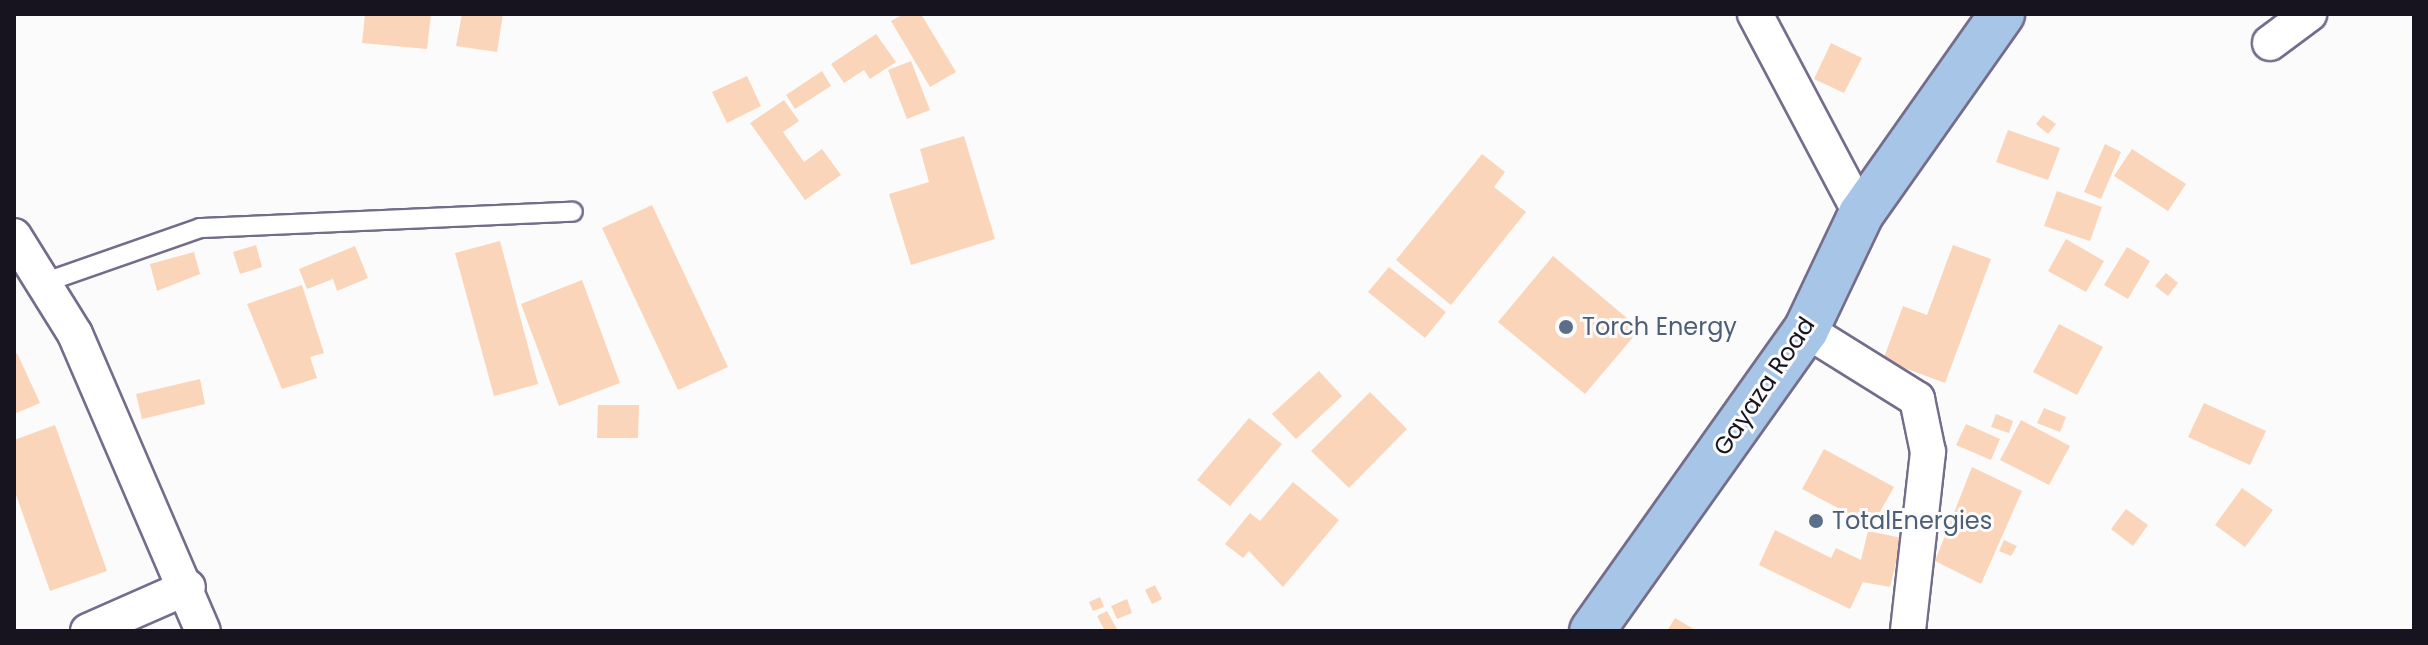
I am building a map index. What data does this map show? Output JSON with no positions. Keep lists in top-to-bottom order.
{
  "streets": {
    "main road": ["Gayaza Road"]
  },
  "places": ["Torch Energy", "TotalEnergies"]
}
